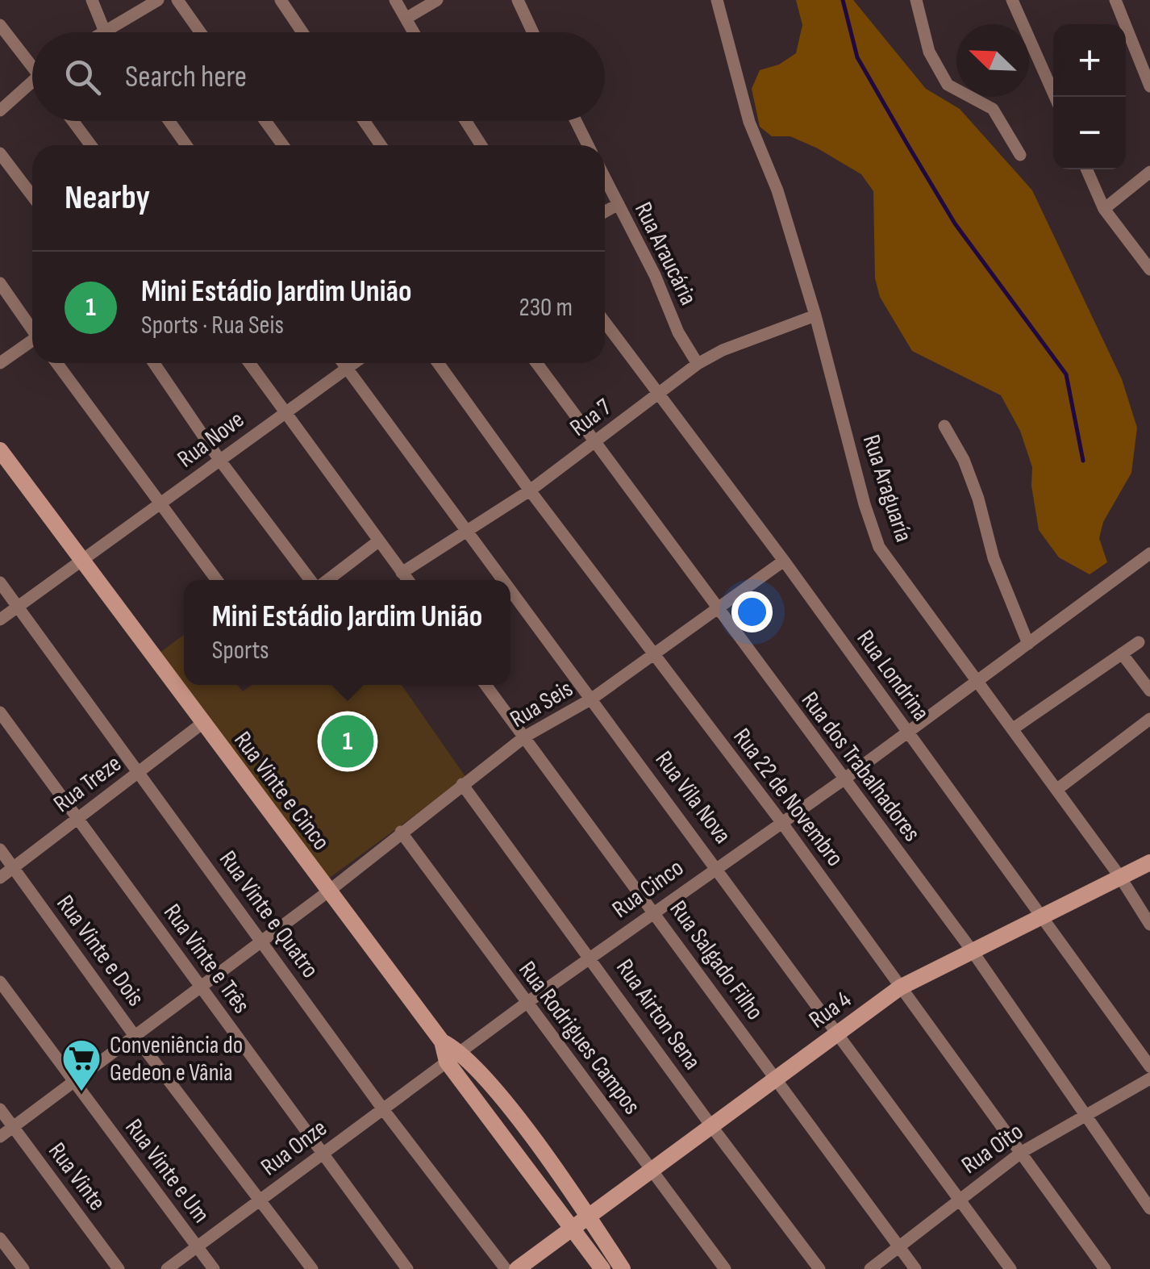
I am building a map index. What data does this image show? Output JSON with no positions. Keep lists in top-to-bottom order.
{
  "streets": {
    "street": [
      "Rua Araucária",
      "Rua 7",
      "Rua Nove",
      "Rua Araguaría",
      "Rua Londrina",
      "Rua Seis",
      "Rua dos Trabalhadores",
      "Rua Treze",
      "Rua Vinte e Cinco",
      "Rua Vila Nova",
      "Rua 22 de Novembro",
      "Rua Cinco",
      "Rua Vinte e Quatro",
      "Rua Vinte e Dois",
      "Rua Vinte e Três",
      "Rua Salgado Filho",
      "Rua 4",
      "Rua Airton Sena",
      "Rua Rodrigues Campos",
      "Rua Onze",
      "Rua Oito",
      "Rua Vinte e Um",
      "Rua Vinte"
    ]
  },
  "crossings": [
    ["Rua Araucária", "Rua 7"],
    ["Rua 7", "Rua Araguaría"],
    ["Rua 7", "Rua Londrina"],
    ["Rua 7", "Rua dos Trabalhadores"],
    ["Rua 7", "Rua Vila Nova"],
    ["Rua 7", "Rua 22 de Novembro"],
    ["Rua Nove", "Rua Vinte e Cinco"],
    ["Rua Nove", "Rua Vila Nova"],
    ["Rua Nove", "Rua Vinte e Quatro"],
    ["Rua Araguaría", "Rua Cinco"],
    ["Rua Araguaría", "Rua 4"],
    ["Rua Londrina", "Rua Seis"],
    ["Rua Londrina", "Rua Cinco"],
    ["Rua Londrina", "Rua 4"],
    ["Rua Seis", "Rua dos Trabalhadores"],
    ["Rua Seis", "Rua Vinte e Cinco"],
    ["Rua Seis", "Rua Vila Nova"],
    ["Rua Seis", "Rua 22 de Novembro"],
    ["Rua Seis", "Rua Vinte e Quatro"],
    ["Rua Seis", "Rua Vinte e Dois"],
    ["Rua Seis", "Rua Vinte e Três"],
    ["Rua Seis", "Rua Salgado Filho"],
    ["Rua Seis", "Rua Airton Sena"],
    ["Rua Seis", "Rua Rodrigues Campos"],
    ["Rua Seis", "Rua Vinte e Um"],
    ["Rua Seis", "Rua Vinte"],
    ["Rua dos Trabalhadores", "Rua Cinco"],
    ["Rua dos Trabalhadores", "Rua 4"],
    ["Rua dos Trabalhadores", "Rua Oito"],
    ["Rua Treze", "Rua Vinte e Cinco"],
    ["Rua Treze", "Rua Vinte e Quatro"],
    ["Rua Treze", "Rua Vinte e Dois"],
    ["Rua Treze", "Rua Vinte e Três"],
    ["Rua Vinte e Cinco", "Rua Cinco"],
    ["Rua Vinte e Cinco", "Rua 4"],
    ["Rua Vinte e Cinco", "Rua Onze"],
    ["Rua Vila Nova", "Rua Cinco"],
    ["Rua Vila Nova", "Rua 4"],
    ["Rua Vila Nova", "Rua Oito"],
    ["Rua 22 de Novembro", "Rua Cinco"],
    ["Rua 22 de Novembro", "Rua 4"],
    ["Rua 22 de Novembro", "Rua Oito"],
    ["Rua Cinco", "Rua Salgado Filho"],
    ["Rua Cinco", "Rua Airton Sena"],
    ["Rua Cinco", "Rua Rodrigues Campos"],
    ["Rua Cinco", "Rua Onze"],
    ["Rua Vinte e Quatro", "Rua Onze"],
    ["Rua Vinte e Dois", "Rua Onze"],
    ["Rua Vinte e Três", "Rua Onze"],
    ["Rua Salgado Filho", "Rua 4"],
    ["Rua Salgado Filho", "Rua Oito"],
    ["Rua 4", "Rua Airton Sena"],
    ["Rua 4", "Rua Rodrigues Campos"],
    ["Rua Onze", "Rua Vinte e Um"]
  ],
  "places": {
    "supermarket": ["Conveniência do Gedeon e Vânia"]
  },
  "north": "top left",
  "page": {
    "map_buttons": ["+", "−"],
    "search": "Search here",
    "heading": "Nearby",
    "list": [
      {
        "mark": "1",
        "name": "Mini Estádio Jardim União",
        "note": "Sports · Rua Seis",
        "value": "230 m"
      }
    ],
    "popup": ["Mini Estádio Jardim União", "Sports"],
    "pins": "1"
  }
}
